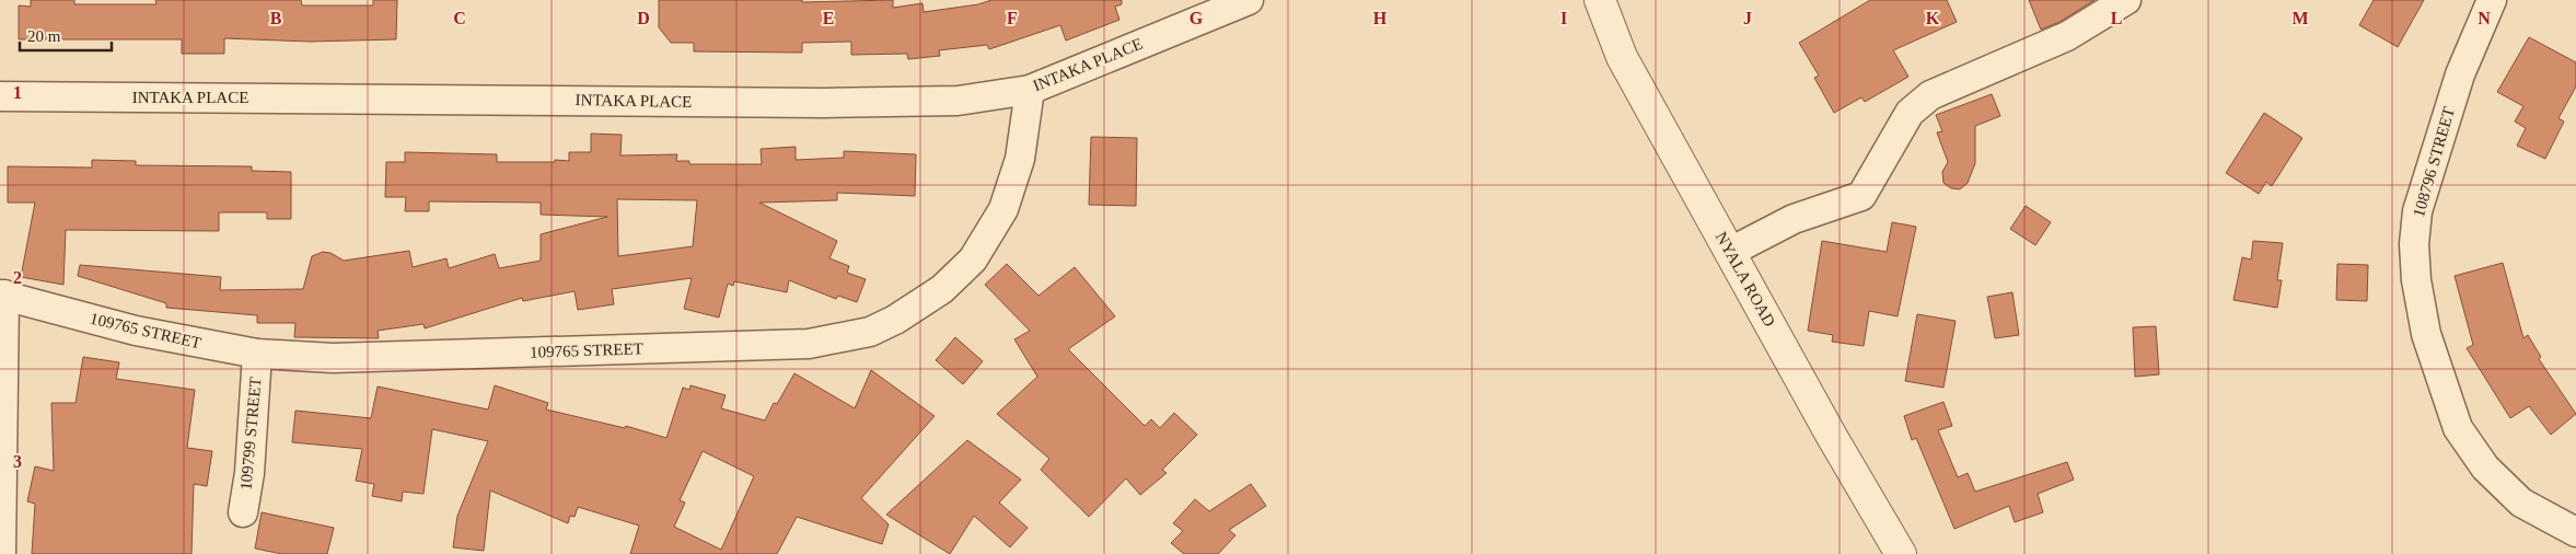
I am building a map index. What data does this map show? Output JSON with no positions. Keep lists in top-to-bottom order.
{
  "streets": {
    "street": [
      "INTAKA PLACE",
      "108796 STREET",
      "NYALA ROAD",
      "109765 STREET",
      "109799 STREET"
    ]
  },
  "crossings": [
    ["INTAKA PLACE", "109765 STREET"],
    ["109765 STREET", "109799 STREET"]
  ],
  "scale_bar": "20 m",
  "grid": {
    "columns": [
      "B",
      "C",
      "D",
      "E",
      "F",
      "G",
      "H",
      "I",
      "J",
      "K",
      "L",
      "M",
      "N"
    ],
    "rows": ["1", "2", "3"]
  }
}
